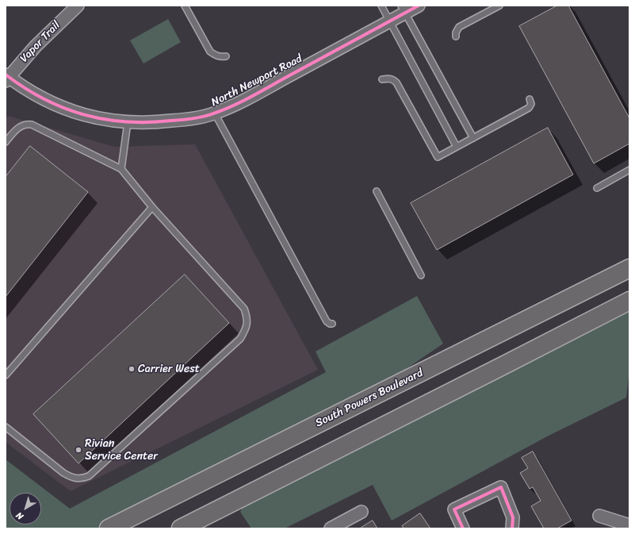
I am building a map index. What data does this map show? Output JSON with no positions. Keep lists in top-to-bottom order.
{
  "streets": {
    "highway": ["South Powers Boulevard"],
    "street": ["Vapor Trail", "North Newport Road"]
  },
  "crossings": [
    ["Vapor Trail", "North Newport Road"]
  ],
  "places": ["Carrier West", "Rivian Service Center"],
  "north": "bottom left"
}
